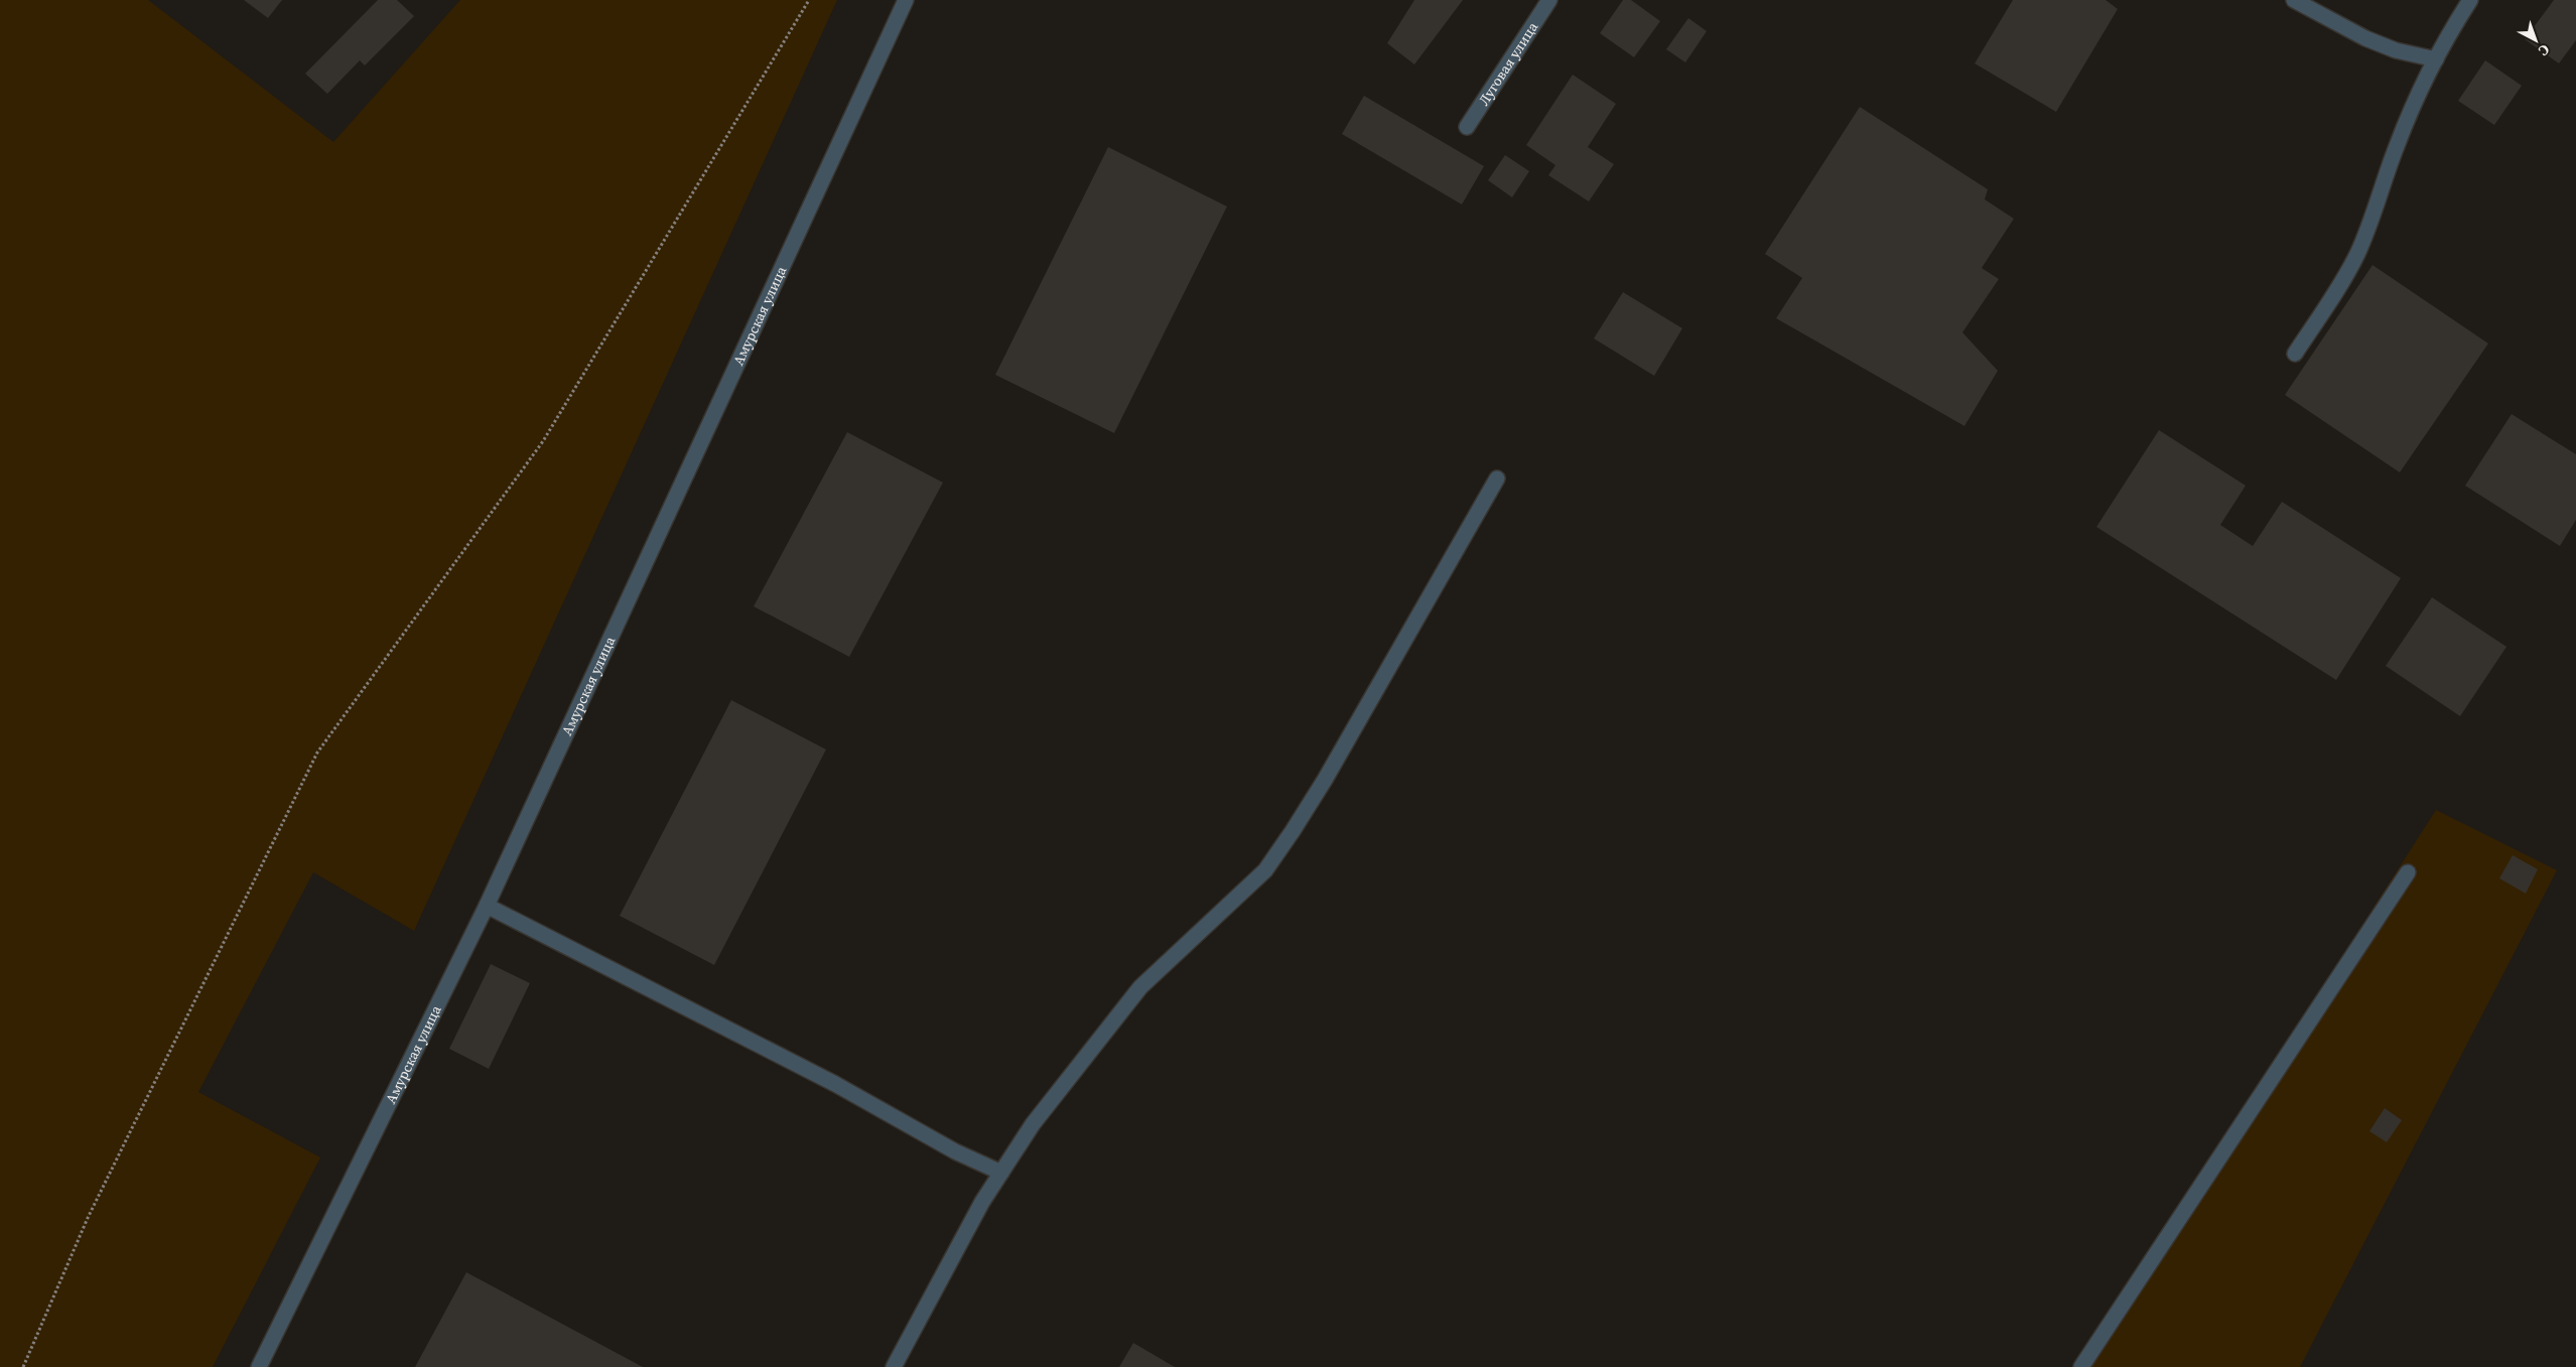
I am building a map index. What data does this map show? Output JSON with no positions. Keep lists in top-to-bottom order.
{
  "streets": {
    "street": ["Луговая улица", "Амурская улица"]
  },
  "north": "bottom right"
}
